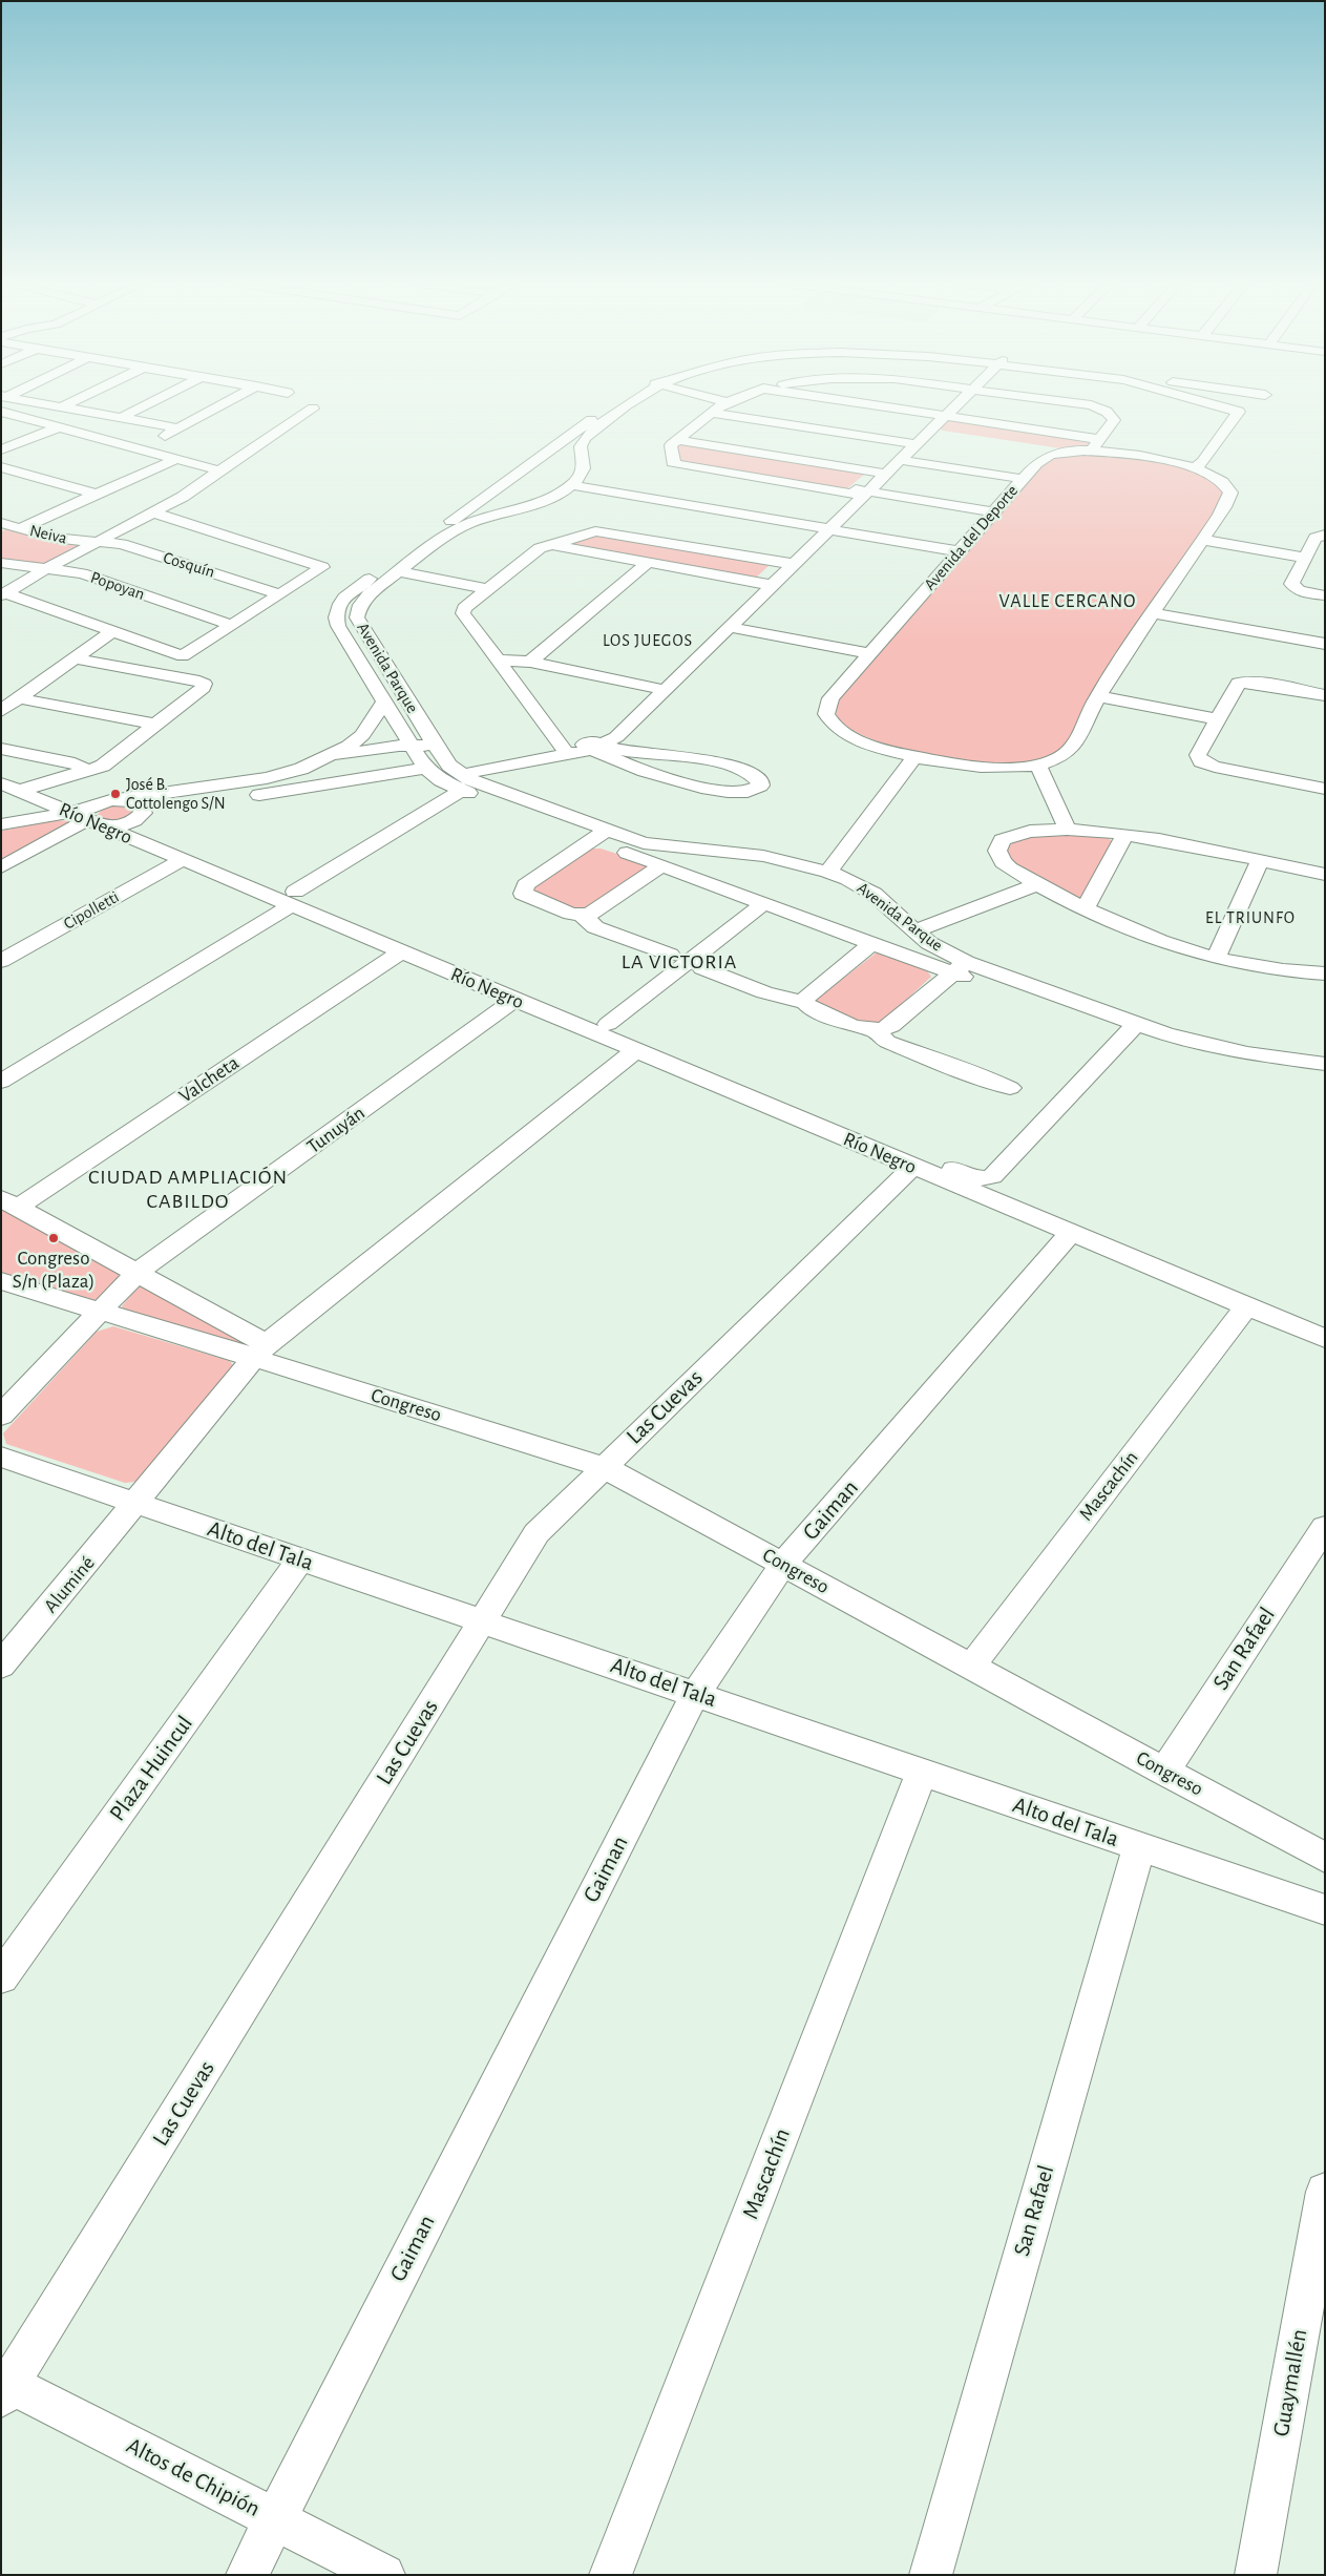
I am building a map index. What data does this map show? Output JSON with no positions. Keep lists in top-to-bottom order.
{
  "streets": {
    "street": [
      "Neiva",
      "Avenida del Deporte",
      "Cosquín",
      "Popoyan",
      "Avenida Parque",
      "Río Negro",
      "Cipolletti",
      "Valcheta",
      "Tunuyán",
      "Congreso",
      "Las Cuevas",
      "Mascachín",
      "Gaiman",
      "Alto del Tala",
      "Aluminé",
      "San Rafael",
      "Plaza Huincul",
      "Guaymallén",
      "Altos de Chipión"
    ]
  },
  "crossings": [
    ["Neiva", "Cosquín"],
    ["Avenida Parque", "Río Negro"],
    ["Río Negro", "Cipolletti"],
    ["Río Negro", "Valcheta"],
    ["Río Negro", "Tunuyán"],
    ["Río Negro", "Las Cuevas"],
    ["Río Negro", "Mascachín"],
    ["Río Negro", "Gaiman"],
    ["Río Negro", "Aluminé"],
    ["Congreso", "Las Cuevas"],
    ["Congreso", "Mascachín"],
    ["Congreso", "Gaiman"],
    ["Congreso", "Aluminé"],
    ["Congreso", "San Rafael"],
    ["Las Cuevas", "Alto del Tala"],
    ["Las Cuevas", "Altos de Chipión"],
    ["Mascachín", "Alto del Tala"],
    ["Gaiman", "Alto del Tala"],
    ["Gaiman", "Altos de Chipión"],
    ["Alto del Tala", "Aluminé"],
    ["Alto del Tala", "San Rafael"],
    ["Alto del Tala", "Plaza Huincul"]
  ],
  "districts": [
    "VALLE CERCANO",
    "LOS JUEGOS",
    "EL TRIUNFO",
    "LA VICTORIA",
    "CIUDAD AMPLIACIÓN CABILDO"
  ],
  "places": ["José B. Cottolengo S/N", "Congreso S/n (Plaza)"]
}
